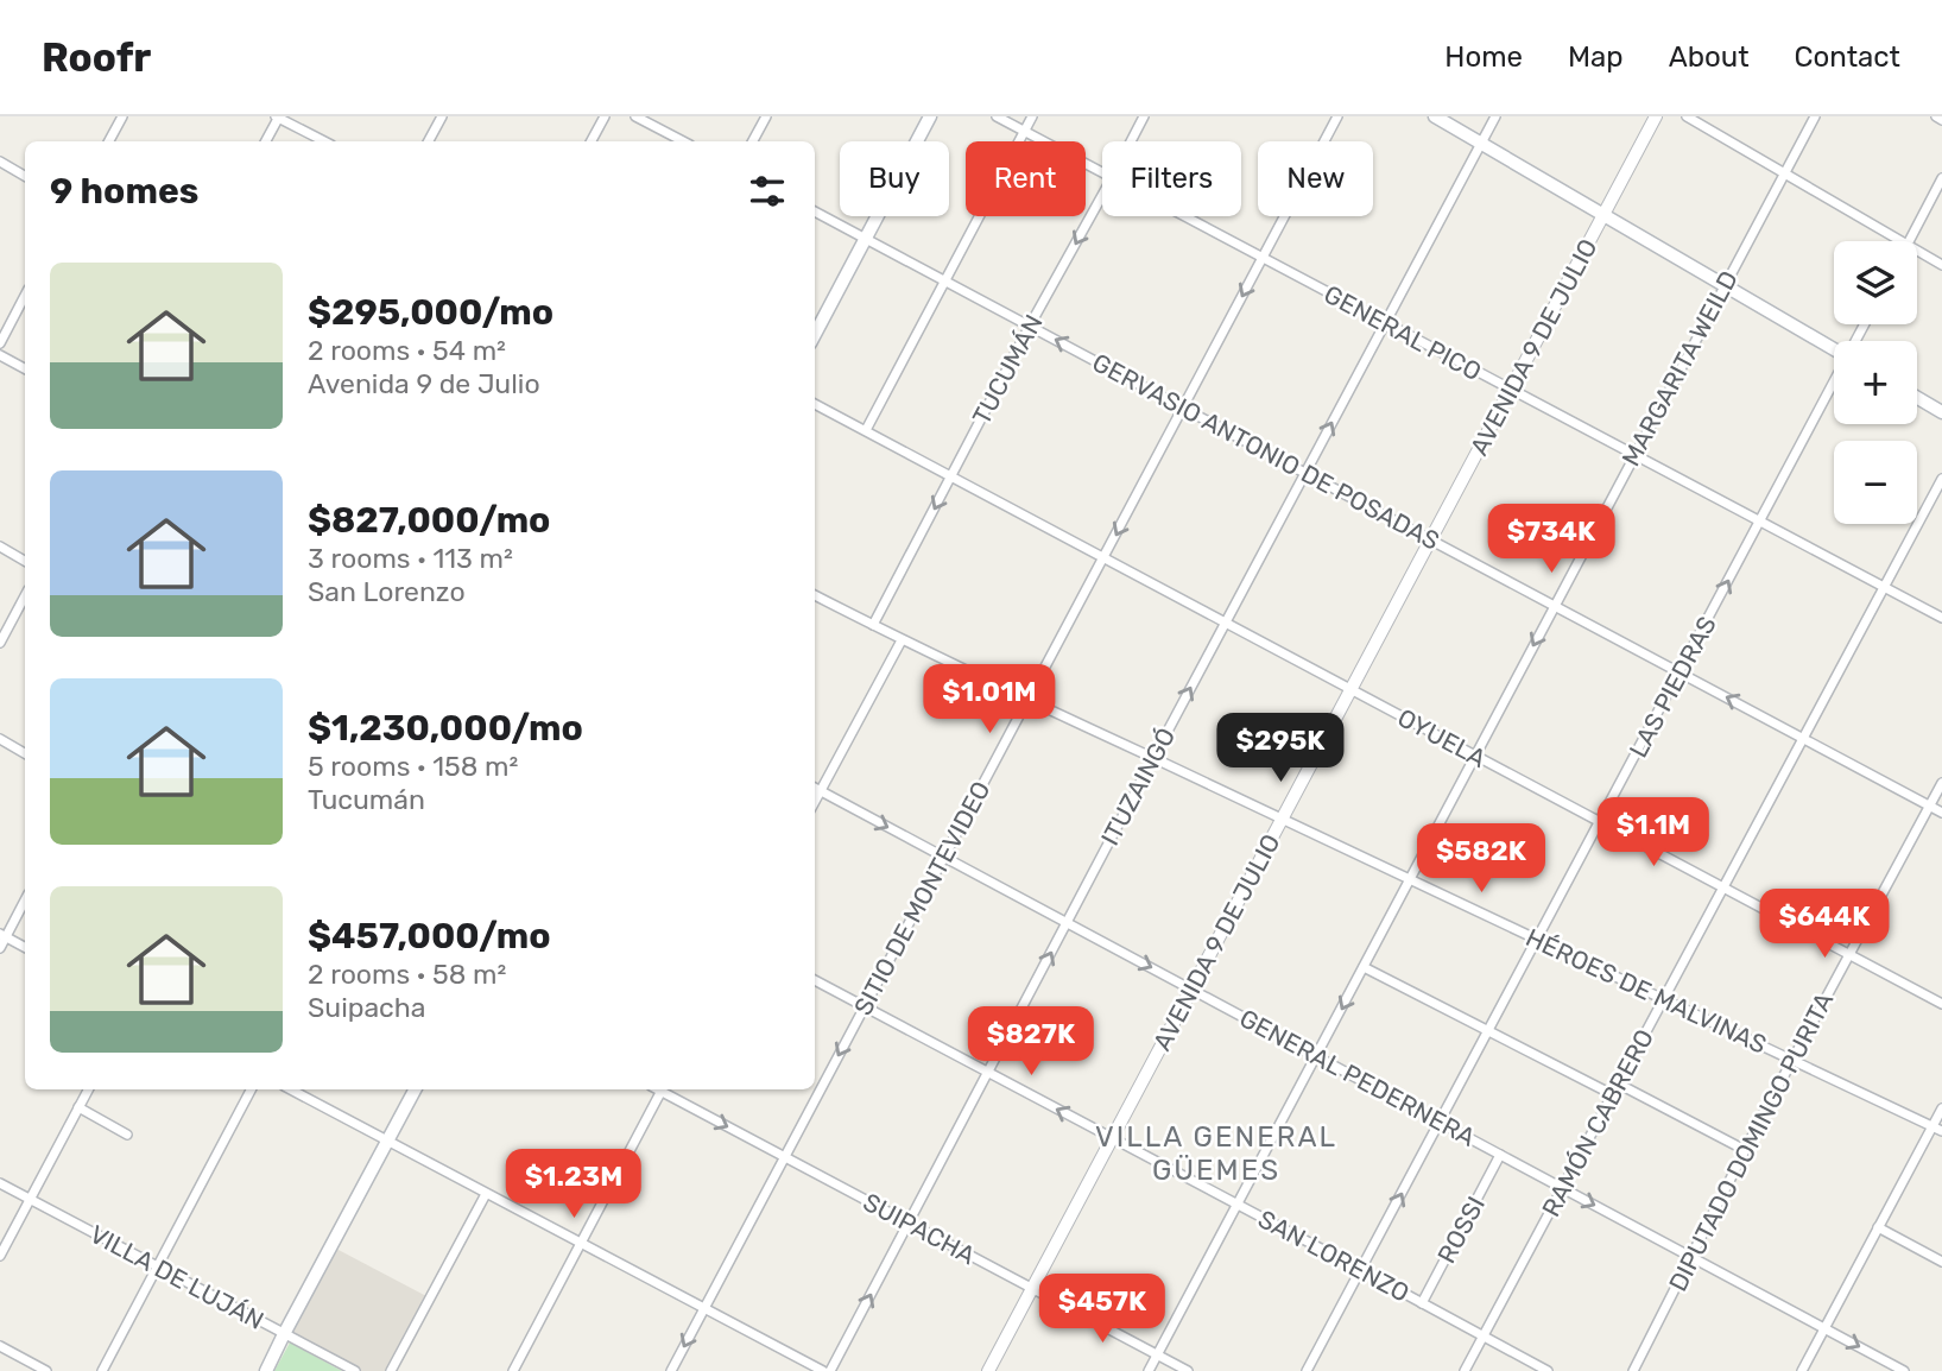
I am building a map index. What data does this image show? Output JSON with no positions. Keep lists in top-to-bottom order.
{
  "streets": {
    "street": [
      "GENERAL PICO",
      "AVENIDA 9 DE JULIO",
      "MARGARITA WEILD",
      "TUCUMÁN",
      "GERVASIO ANTONIO DE POSADAS",
      "LAS PIEDRAS",
      "OYUELA",
      "ITUZAINGÓ",
      "SITIO DE MONTEVIDEO",
      "HÉROES DE MALVINAS",
      "GENERAL PEDERNERA",
      "RAMÓN CABRERO",
      "DIPUTADO DOMINGO PURITA",
      "SUIPACHA",
      "ROSSI",
      "SAN LORENZO",
      "VILLA DE LUJÁN"
    ]
  },
  "crossings": [
    ["GENERAL PICO", "AVENIDA 9 DE JULIO"],
    ["GENERAL PICO", "MARGARITA WEILD"],
    ["GENERAL PICO", "LAS PIEDRAS"],
    ["GENERAL PICO", "ITUZAINGÓ"],
    ["GENERAL PICO", "SITIO DE MONTEVIDEO"],
    ["GENERAL PICO", "RAMÓN CABRERO"],
    ["AVENIDA 9 DE JULIO", "GERVASIO ANTONIO DE POSADAS"],
    ["AVENIDA 9 DE JULIO", "OYUELA"],
    ["AVENIDA 9 DE JULIO", "HÉROES DE MALVINAS"],
    ["AVENIDA 9 DE JULIO", "GENERAL PEDERNERA"],
    ["AVENIDA 9 DE JULIO", "SUIPACHA"],
    ["AVENIDA 9 DE JULIO", "SAN LORENZO"],
    ["MARGARITA WEILD", "GERVASIO ANTONIO DE POSADAS"],
    ["MARGARITA WEILD", "OYUELA"],
    ["MARGARITA WEILD", "HÉROES DE MALVINAS"],
    ["MARGARITA WEILD", "GENERAL PEDERNERA"],
    ["MARGARITA WEILD", "SUIPACHA"],
    ["MARGARITA WEILD", "SAN LORENZO"],
    ["TUCUMÁN", "GERVASIO ANTONIO DE POSADAS"],
    ["TUCUMÁN", "OYUELA"],
    ["TUCUMÁN", "HÉROES DE MALVINAS"],
    ["GERVASIO ANTONIO DE POSADAS", "LAS PIEDRAS"],
    ["GERVASIO ANTONIO DE POSADAS", "ITUZAINGÓ"],
    ["GERVASIO ANTONIO DE POSADAS", "SITIO DE MONTEVIDEO"],
    ["GERVASIO ANTONIO DE POSADAS", "RAMÓN CABRERO"],
    ["GERVASIO ANTONIO DE POSADAS", "DIPUTADO DOMINGO PURITA"],
    ["LAS PIEDRAS", "OYUELA"],
    ["LAS PIEDRAS", "HÉROES DE MALVINAS"],
    ["LAS PIEDRAS", "GENERAL PEDERNERA"],
    ["LAS PIEDRAS", "SAN LORENZO"],
    ["OYUELA", "ITUZAINGÓ"],
    ["OYUELA", "SITIO DE MONTEVIDEO"],
    ["OYUELA", "RAMÓN CABRERO"],
    ["OYUELA", "DIPUTADO DOMINGO PURITA"],
    ["ITUZAINGÓ", "HÉROES DE MALVINAS"],
    ["ITUZAINGÓ", "GENERAL PEDERNERA"],
    ["ITUZAINGÓ", "SUIPACHA"],
    ["ITUZAINGÓ", "SAN LORENZO"],
    ["SITIO DE MONTEVIDEO", "HÉROES DE MALVINAS"],
    ["SITIO DE MONTEVIDEO", "GENERAL PEDERNERA"],
    ["SITIO DE MONTEVIDEO", "SUIPACHA"],
    ["SITIO DE MONTEVIDEO", "SAN LORENZO"],
    ["HÉROES DE MALVINAS", "RAMÓN CABRERO"],
    ["HÉROES DE MALVINAS", "DIPUTADO DOMINGO PURITA"],
    ["GENERAL PEDERNERA", "RAMÓN CABRERO"],
    ["GENERAL PEDERNERA", "DIPUTADO DOMINGO PURITA"],
    ["GENERAL PEDERNERA", "ROSSI"],
    ["RAMÓN CABRERO", "SAN LORENZO"],
    ["ROSSI", "SAN LORENZO"]
  ],
  "one_way": [
    "TUCUMÁN",
    "ITUZAINGÓ",
    "SITIO DE MONTEVIDEO",
    "GENERAL PEDERNERA"
  ],
  "districts": ["VILLA GENERAL GÜEMES"],
  "page": {
    "header": "Roofr",
    "nav": [
      "Home",
      "Map",
      "About",
      "Contact"
    ],
    "chip": [
      "Buy",
      "Rent",
      "Filters",
      "New"
    ],
    "heading": "9 homes",
    "map_buttons": ["+", "−"],
    "list": [
      {
        "name": "$295,000/mo",
        "note": "2 rooms · 54 m² · Avenida 9 de Julio"
      },
      {
        "name": "$827,000/mo",
        "note": "3 rooms · 113 m² · San Lorenzo"
      },
      {
        "name": "$1,230,000/mo",
        "note": "5 rooms · 158 m² · Tucumán"
      },
      {
        "name": "$457,000/mo",
        "note": "2 rooms · 58 m² · Suipacha"
      }
    ],
    "price": [
      "$734K",
      "$1.01M",
      "$295K",
      "$1.1M",
      "$582K",
      "$644K",
      "$827K",
      "$1.23M",
      "$457K"
    ]
  }
}
